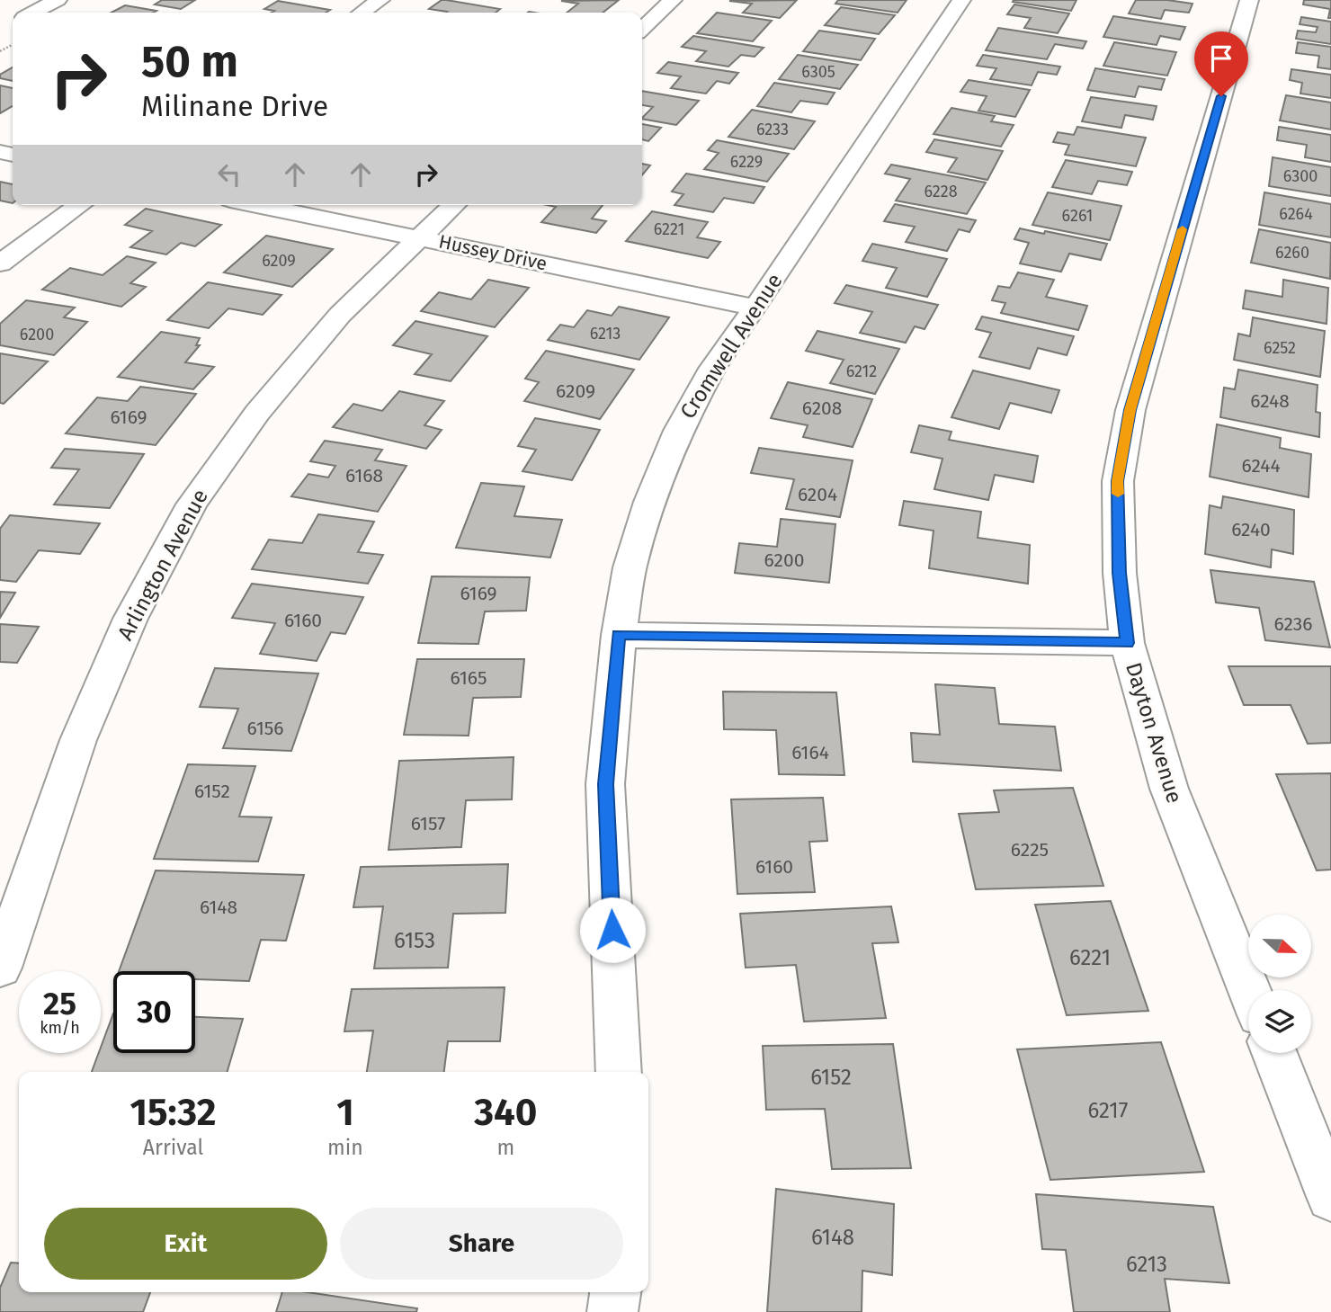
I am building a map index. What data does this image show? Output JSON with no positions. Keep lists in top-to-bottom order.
{
  "streets": {
    "street": [
      "Hussey Drive",
      "Cromwell Avenue",
      "Arlington Avenue",
      "Dayton Avenue"
    ]
  },
  "crossings": [
    ["Hussey Drive", "Cromwell Avenue"],
    ["Hussey Drive", "Arlington Avenue"]
  ],
  "house_numbers": [
    "6305",
    "6233",
    "6229",
    "6300",
    "6228",
    "6264",
    "6261",
    "6221",
    "6260",
    "6209",
    "6213",
    "6200",
    "6252",
    "6212",
    "6209",
    "6248",
    "6208",
    "6169",
    "6244",
    "6168",
    "6204",
    "6240",
    "6200",
    "6169",
    "6160",
    "6236",
    "6165",
    "6156",
    "6164",
    "6152",
    "6157",
    "6225",
    "6160",
    "6148",
    "6153",
    "6221",
    "6152",
    "6217",
    "6148",
    "6213"
  ],
  "north": "right",
  "page": {
    "turn": ["50 m", "Milinane Drive"],
    "speed": "25 km/h",
    "limit": "30",
    "eta": [
      "15:32",
      "Arrival",
      "1",
      "min",
      "340",
      "m"
    ],
    "buttons": ["Exit", "Share"]
  }
}
